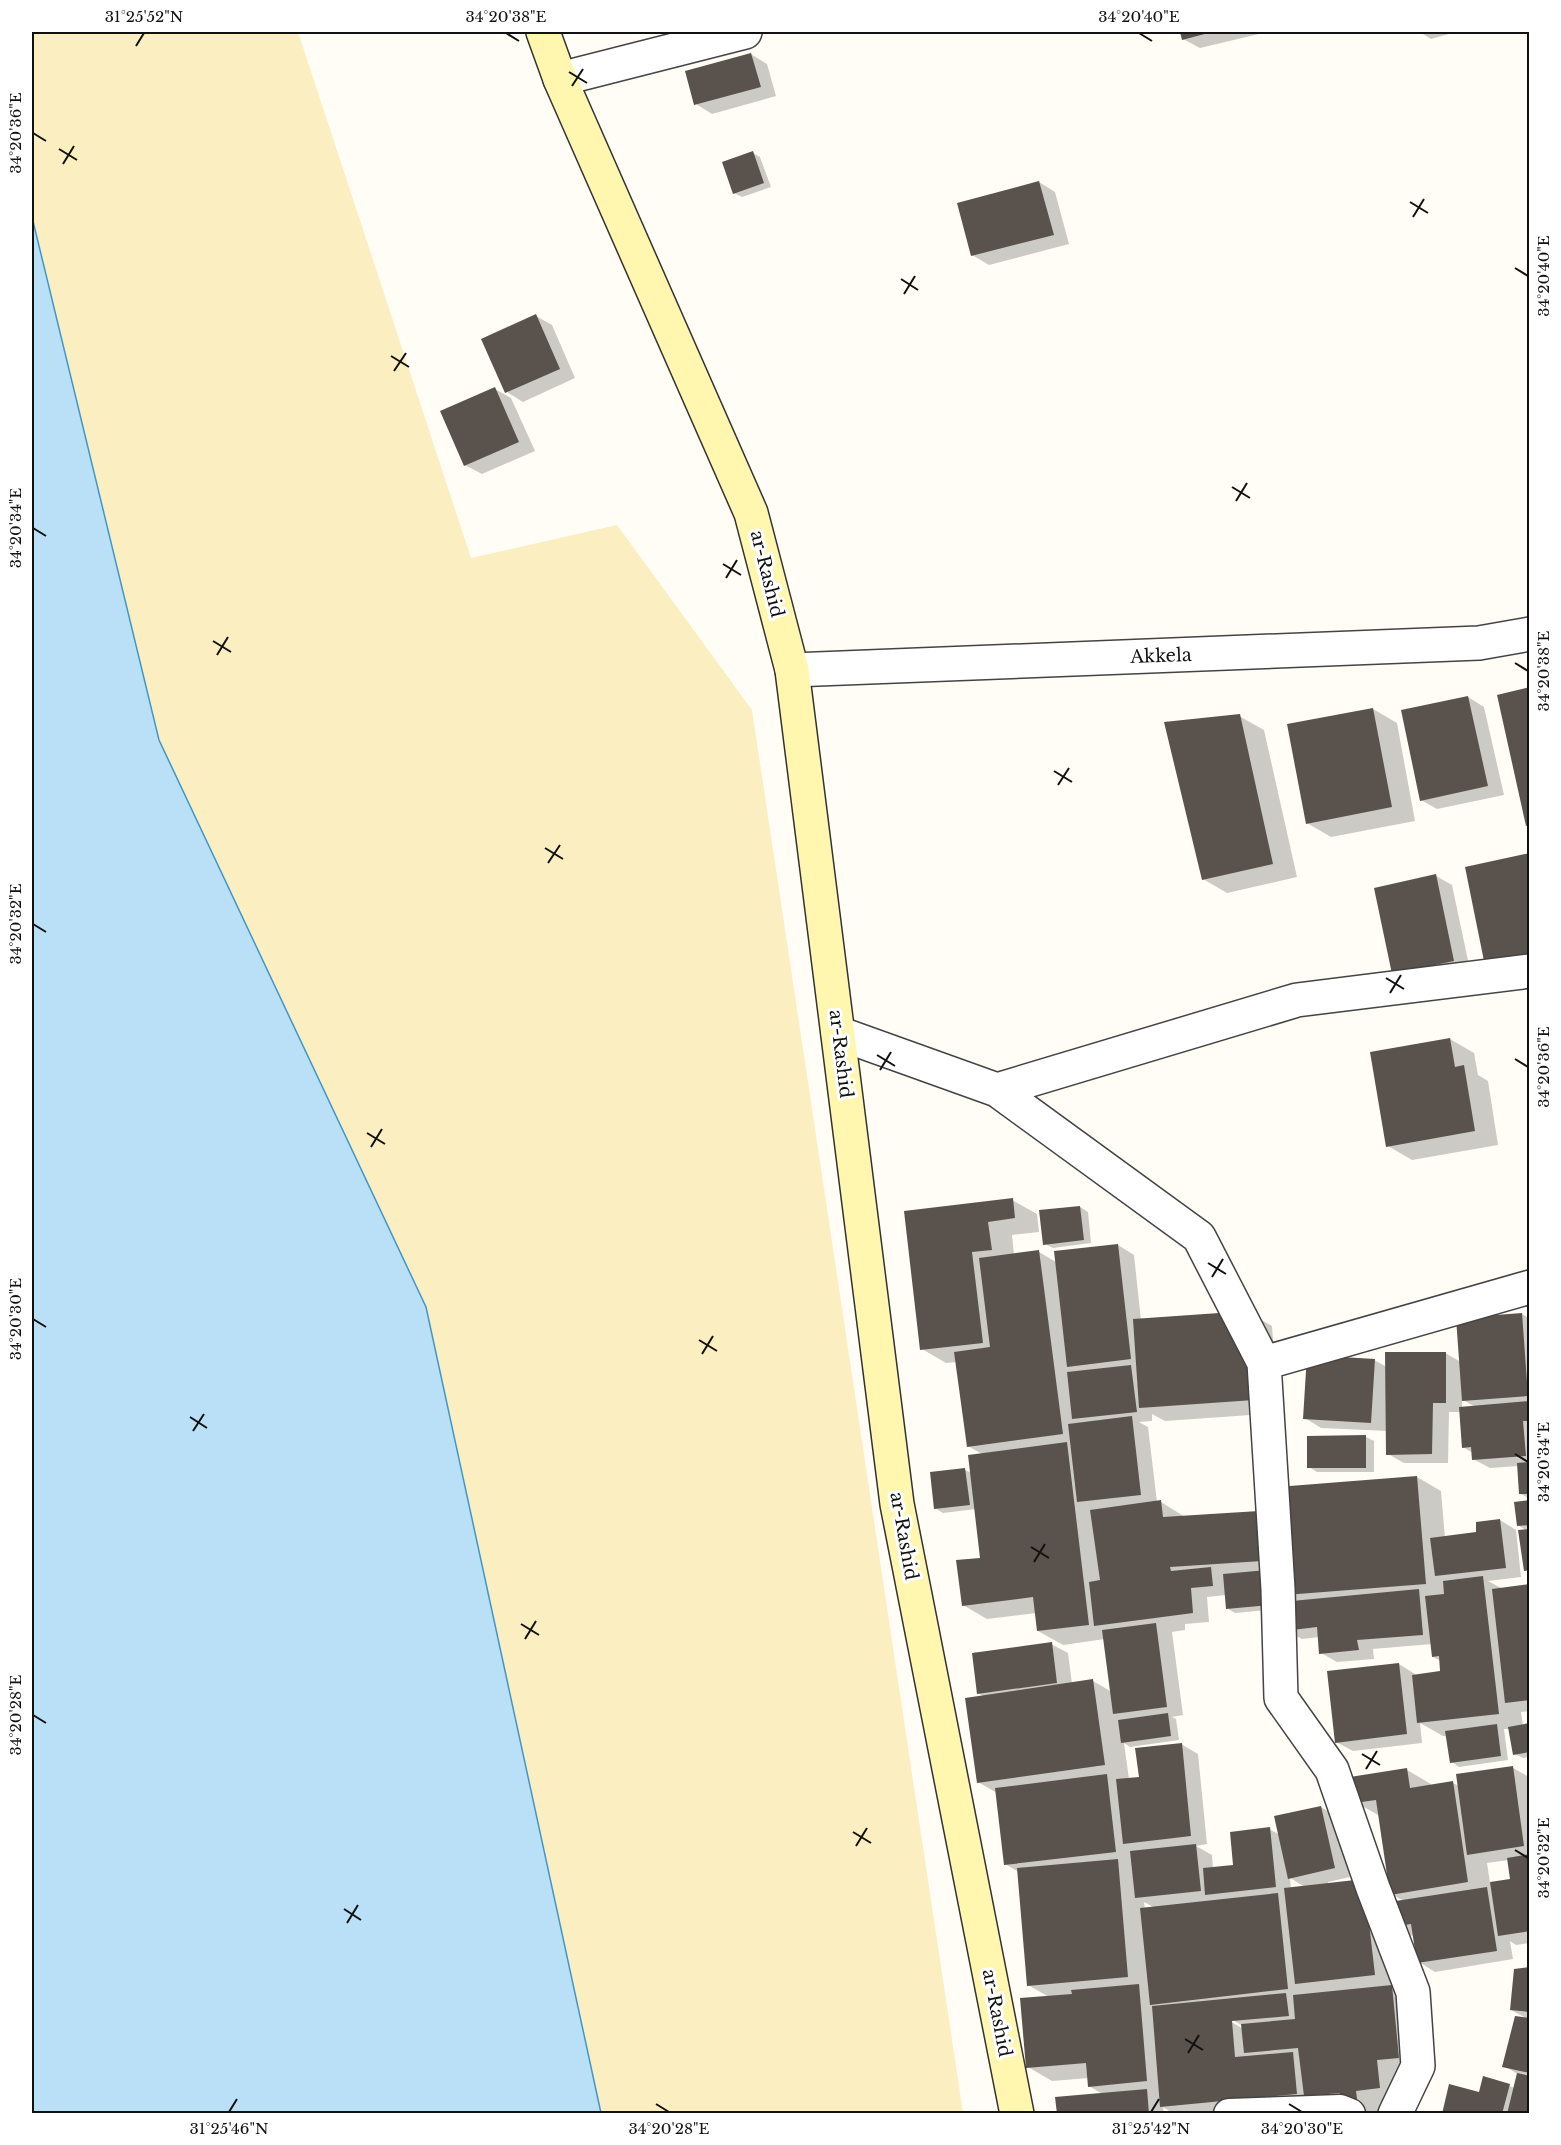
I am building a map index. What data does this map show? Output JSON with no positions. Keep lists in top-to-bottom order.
{
  "streets": {
    "main road": ["ar-Rashid"],
    "street": ["Akkela"]
  },
  "crossings": [
    ["ar-Rashid", "Akkela"]
  ],
  "coordinates": [
    "31°25'52\"N",
    "34°20'38\"E",
    "34°20'40\"E",
    "34°20'36\"E",
    "34°20'34\"E",
    "34°20'32\"E",
    "34°20'30\"E",
    "34°20'28\"E",
    "31°25'46\"N",
    "31°25'42\"N"
  ]
}
